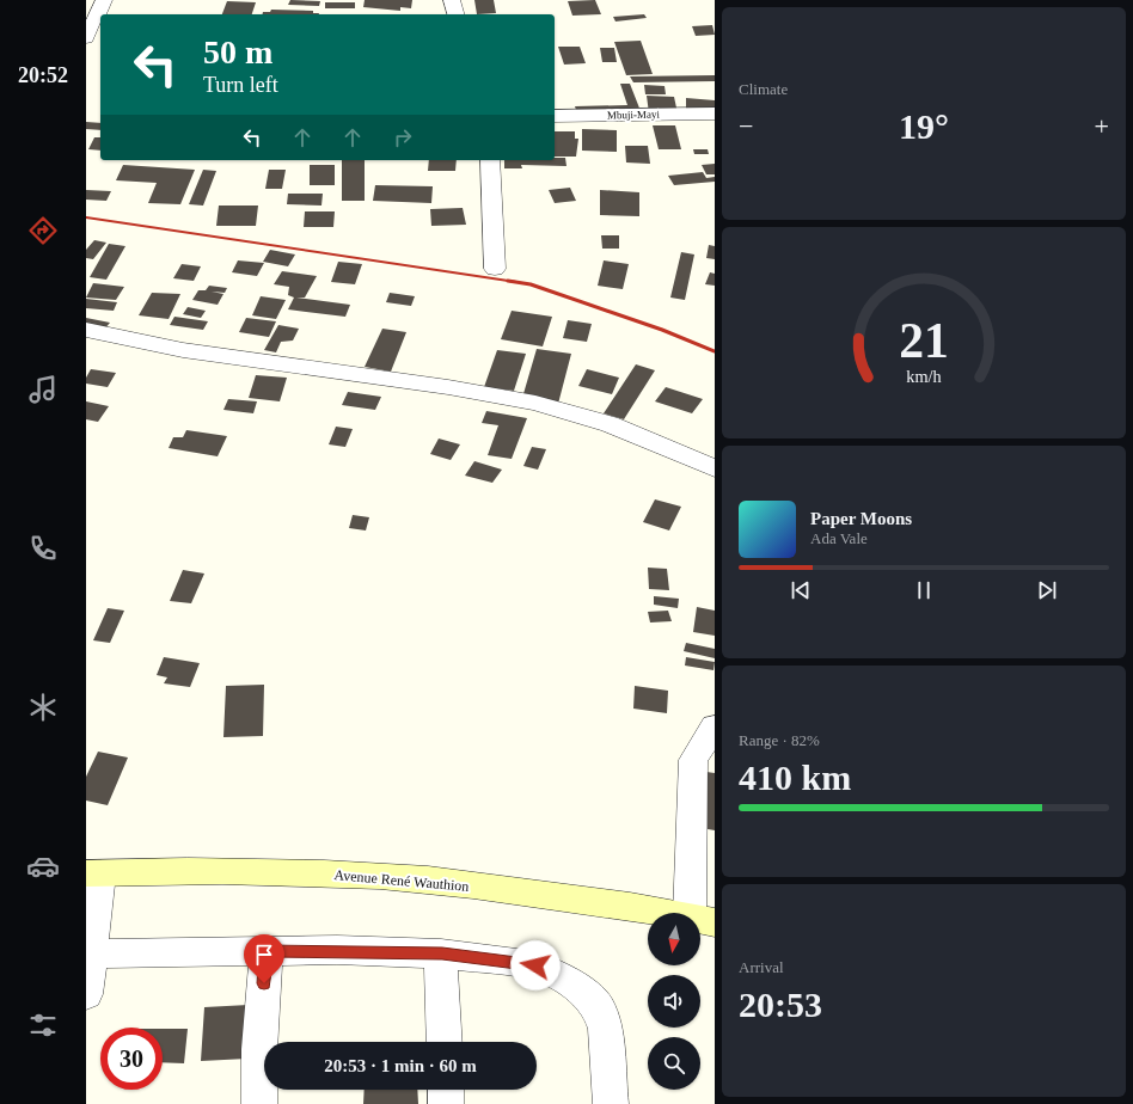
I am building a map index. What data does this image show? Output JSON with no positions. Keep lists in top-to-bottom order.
{
  "streets": {
    "street": ["Mbuji-Mayi", "Avenue René Wauthion"]
  },
  "north": "bottom",
  "page": {
    "tabs": "20:52",
    "tile": [
      "Climate",
      ["Range · 82%", "410 km"],
      ["Arrival", "20:53"]
    ],
    "turn": ["50 m", "Turn left"],
    "heat": ["−", "19°", "+"],
    "song": ["Paper Moons", "Ada Vale"],
    "limit": "30",
    "trip": "20:53 · 1 min · 60 m",
    "gauge": ["21", "km/h"]
  }
}
